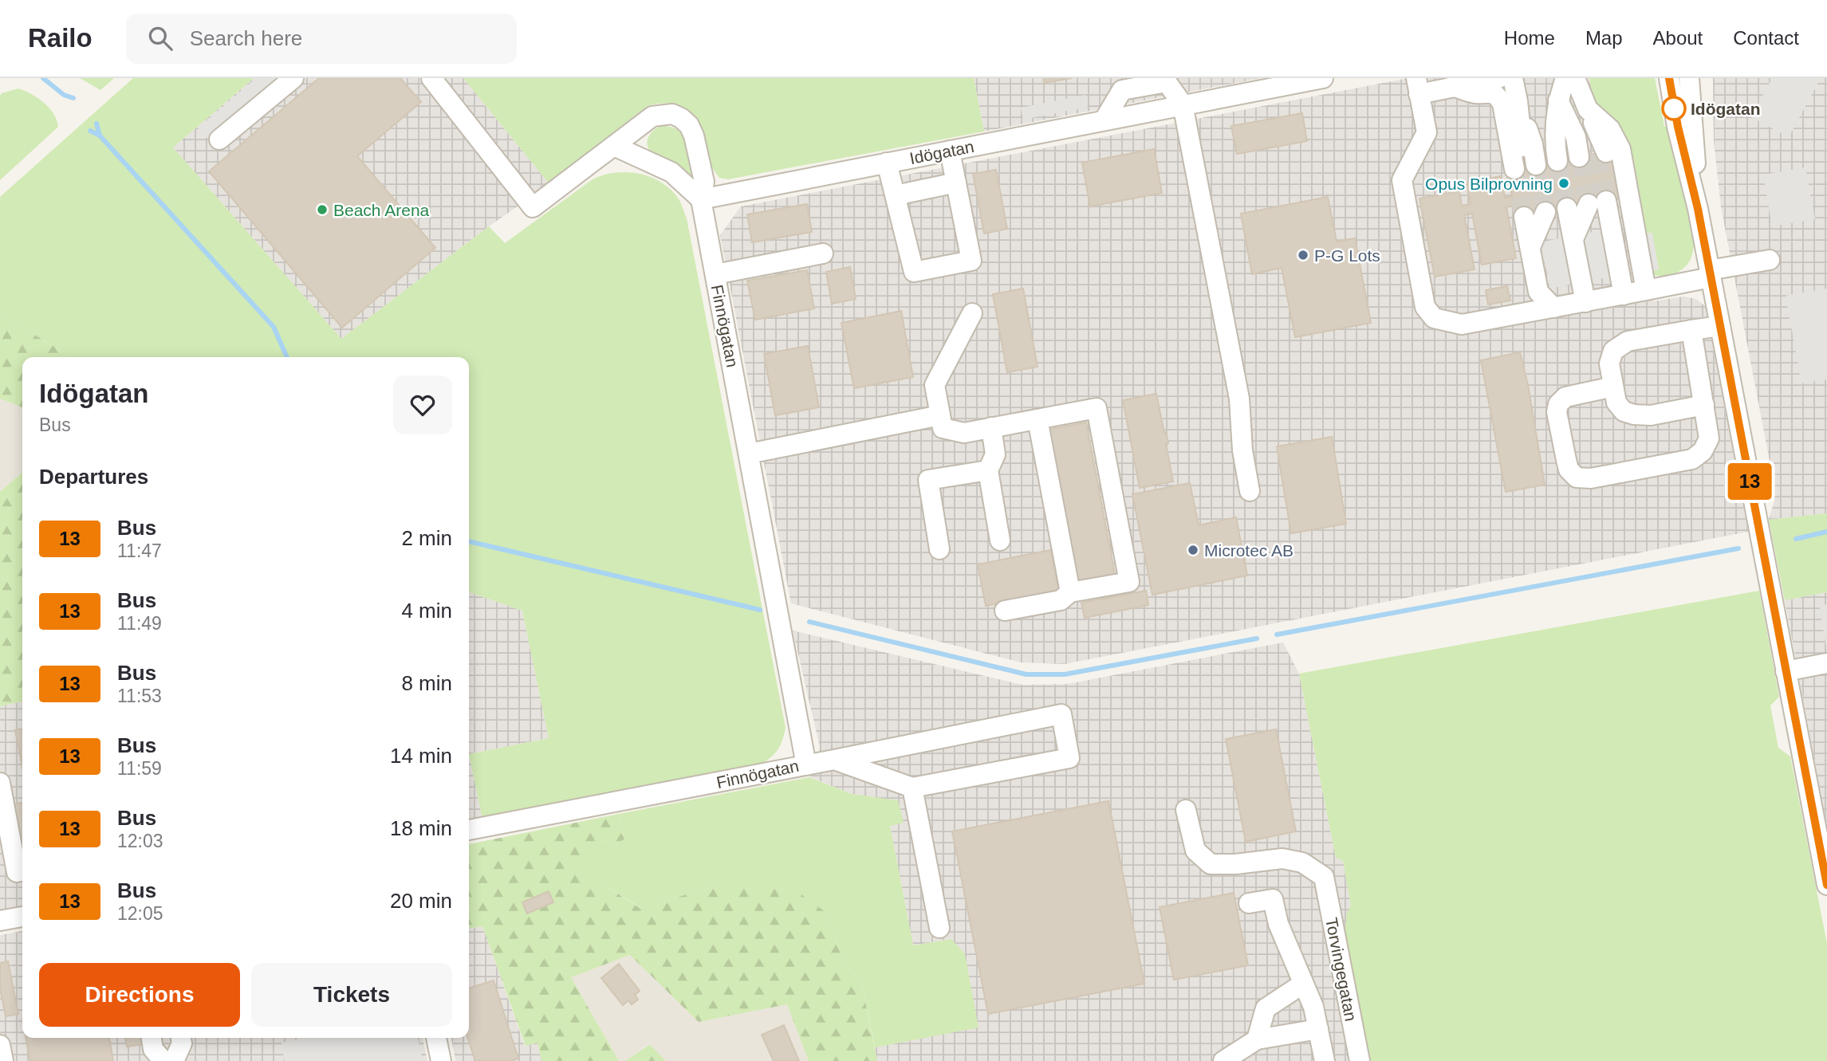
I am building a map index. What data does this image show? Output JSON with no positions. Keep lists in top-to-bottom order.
{
  "streets": {
    "street": ["Idögatan", "Finnögatan", "Torvingegatan"]
  },
  "crossings": [
    ["Idögatan", "Finnögatan"]
  ],
  "places": [
    "Idögatan",
    "Opus Bilprovning",
    "Beach Arena",
    "P-G Lots",
    "Microtec AB"
  ],
  "lines": ["bus line 13"],
  "page": {
    "header": "Railo",
    "search": "Search here",
    "nav": [
      "Home",
      "Map",
      "About",
      "Contact"
    ],
    "on_map": "13",
    "heading": [
      ["Idögatan", "Bus"],
      "Departures"
    ],
    "list": [
      {
        "mark": "13",
        "name": "Bus",
        "note": "11:47",
        "value": "2 min"
      },
      {
        "mark": "13",
        "name": "Bus",
        "note": "11:49",
        "value": "4 min"
      },
      {
        "mark": "13",
        "name": "Bus",
        "note": "11:53",
        "value": "8 min"
      },
      {
        "mark": "13",
        "name": "Bus",
        "note": "11:59",
        "value": "14 min"
      },
      {
        "mark": "13",
        "name": "Bus",
        "note": "12:03",
        "value": "18 min"
      },
      {
        "mark": "13",
        "name": "Bus",
        "note": "12:05",
        "value": "20 min"
      }
    ],
    "buttons": ["Directions", "Tickets"]
  }
}
